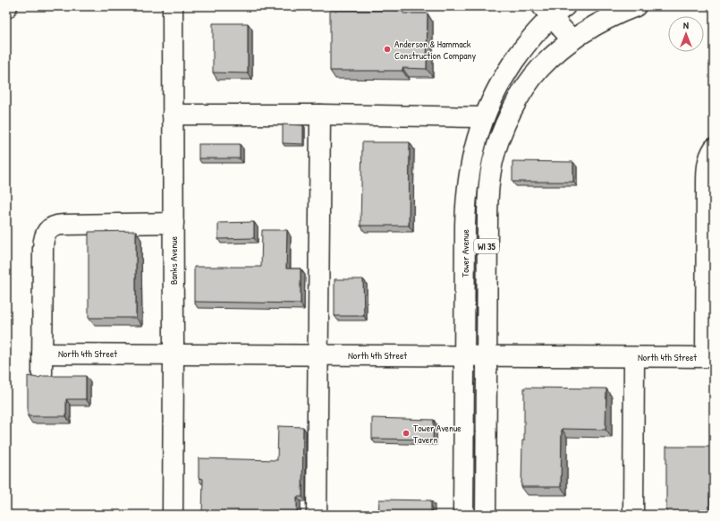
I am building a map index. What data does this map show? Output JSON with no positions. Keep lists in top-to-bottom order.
{
  "streets": {
    "street": [
      "WI 35",
      "Tower Avenue",
      "Banks Avenue",
      "North 4th Street"
    ]
  },
  "crossings": [
    ["WI 35", "North 4th Street"],
    ["Tower Avenue", "North 4th Street"],
    ["Banks Avenue", "North 4th Street"]
  ],
  "places": ["Anderson & Hammack Construction Company", "Tower Avenue Tavern"],
  "north": "top"
}
